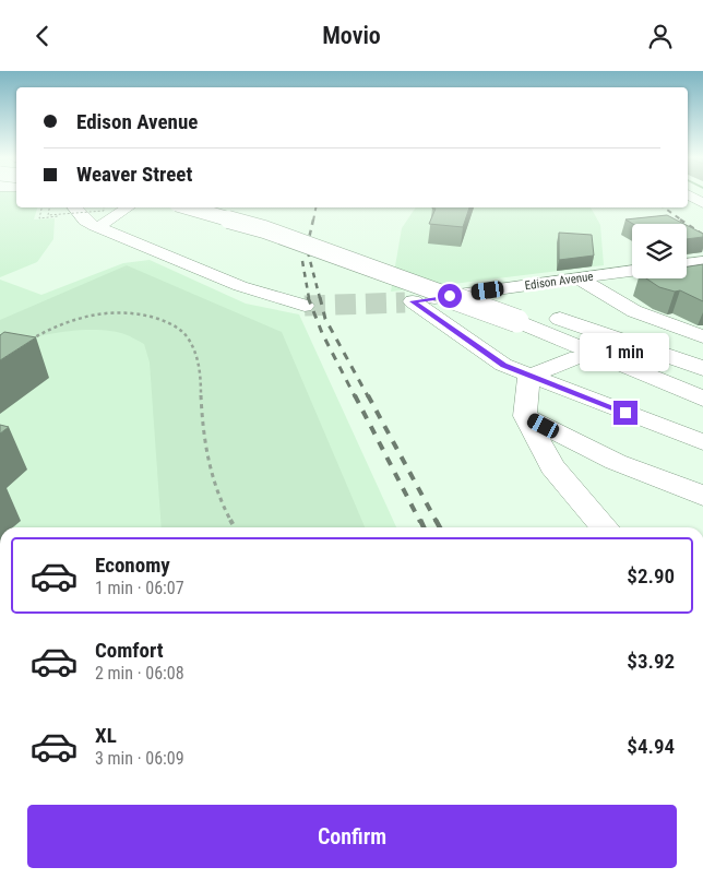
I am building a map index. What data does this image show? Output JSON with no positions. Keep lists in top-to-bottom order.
{
  "streets": {
    "street": ["Edison Avenue"]
  },
  "page": {
    "header": "Movio",
    "banner": ["Edison Avenue", "Weaver Street"],
    "bubble": "1 min",
    "list": [
      {
        "name": "Economy",
        "note": "1 min · 06:07",
        "value": "$2.90"
      },
      {
        "name": "Comfort",
        "note": "2 min · 06:08",
        "value": "$3.92"
      },
      {
        "name": "XL",
        "note": "3 min · 06:09",
        "value": "$4.94"
      }
    ],
    "buttons": "Confirm"
  }
}
